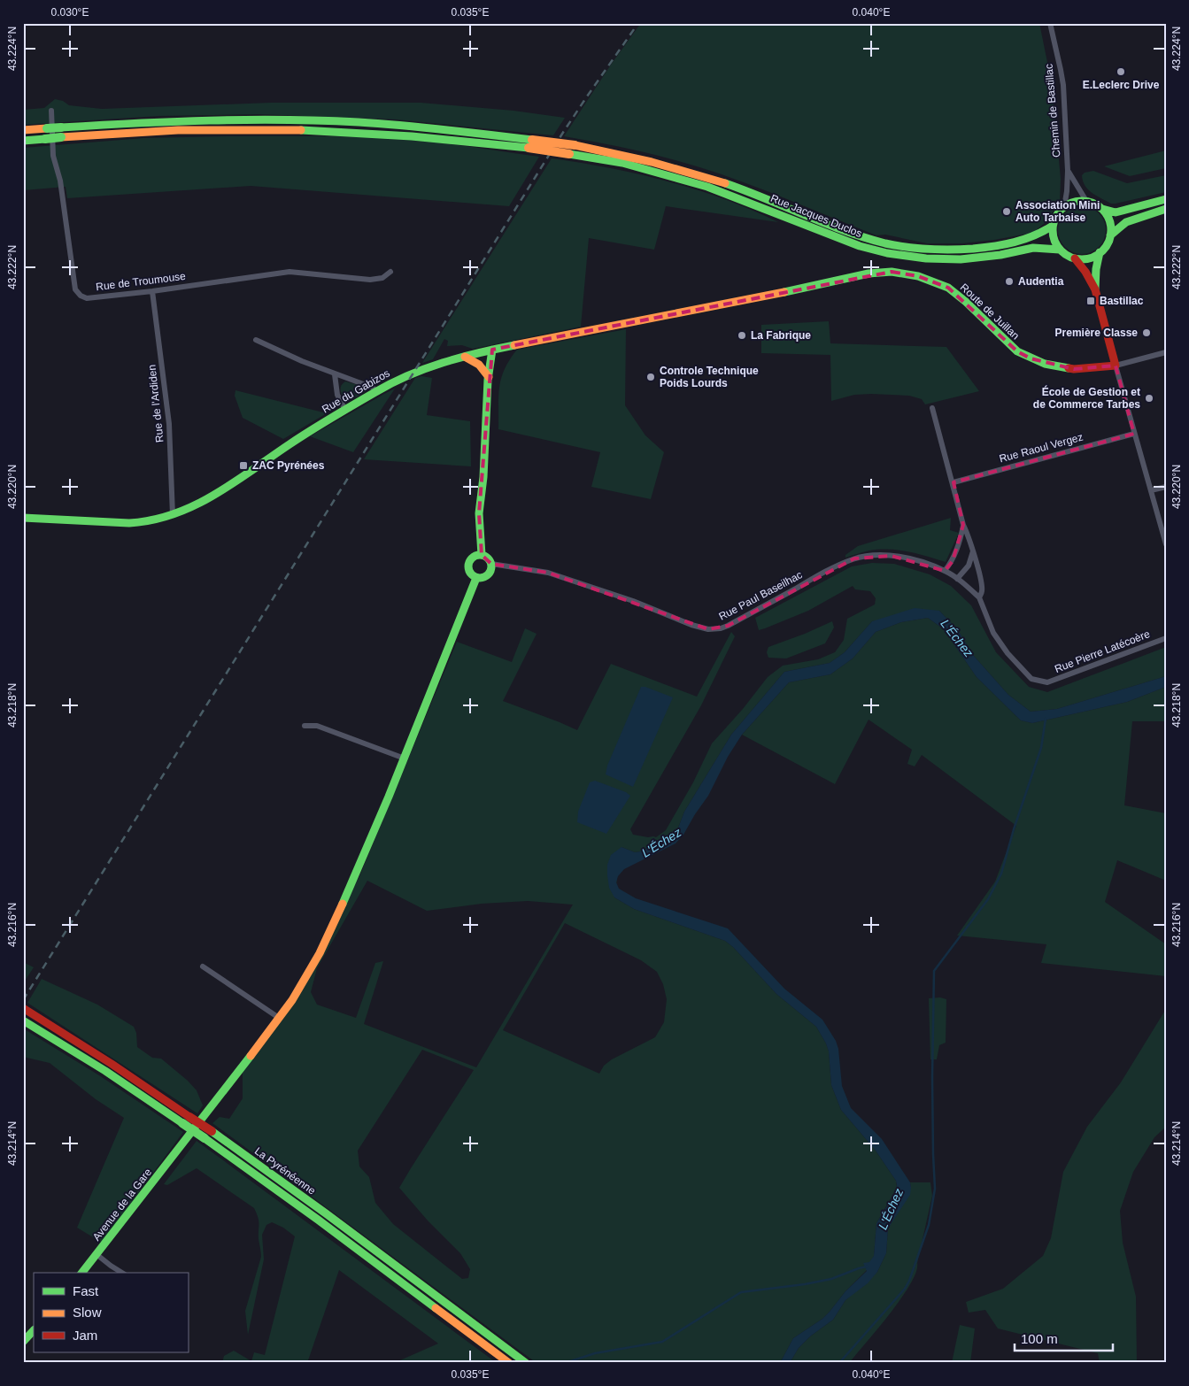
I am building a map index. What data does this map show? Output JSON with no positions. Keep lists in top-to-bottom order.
{
  "streets": {
    "main road": [
      "Rue Jacques Duclos",
      "Route de Juillan",
      "Rue du Gabizos",
      "La Pyrénéenne",
      "Avenue de la Gare"
    ],
    "street": [
      "Chemin de Bastillac",
      "Rue de Troumouse",
      "Rue de l'Ardiden",
      "Rue Raoul Vergez",
      "Rue Paul Baseilhac",
      "Rue Pierre Latécoère"
    ]
  },
  "crossings": [
    ["Chemin de Bastillac", "Rue Jacques Duclos"],
    ["Rue de Troumouse", "Rue de l'Ardiden"],
    ["Route de Juillan", "Rue du Gabizos"],
    ["Rue du Gabizos", "Rue de l'Ardiden"],
    ["Rue Raoul Vergez", "Rue Pierre Latécoère"],
    ["Rue Paul Baseilhac", "Rue Pierre Latécoère"],
    ["Rue Paul Baseilhac", "Avenue de la Gare"]
  ],
  "water": ["L'Échez"],
  "places": {
    "other": [
      "E.Leclerc Drive",
      "Association Mini Auto Tarbaise",
      "Audentia",
      "Première Classe",
      "La Fabrique",
      "Controle Technique Poids Lourds",
      "École de Gestion et de Commerce Tarbes"
    ],
    "transit": ["Bastillac", "ZAC Pyrénées"]
  },
  "legend": ["Fast", "Slow", "Jam"],
  "scale_bar": "100 m",
  "coordinates": [
    "0.030°E",
    "0.035°E",
    "0.040°E",
    "43.224°N",
    "43.222°N",
    "43.220°N",
    "43.218°N",
    "43.216°N",
    "43.214°N"
  ]
}
